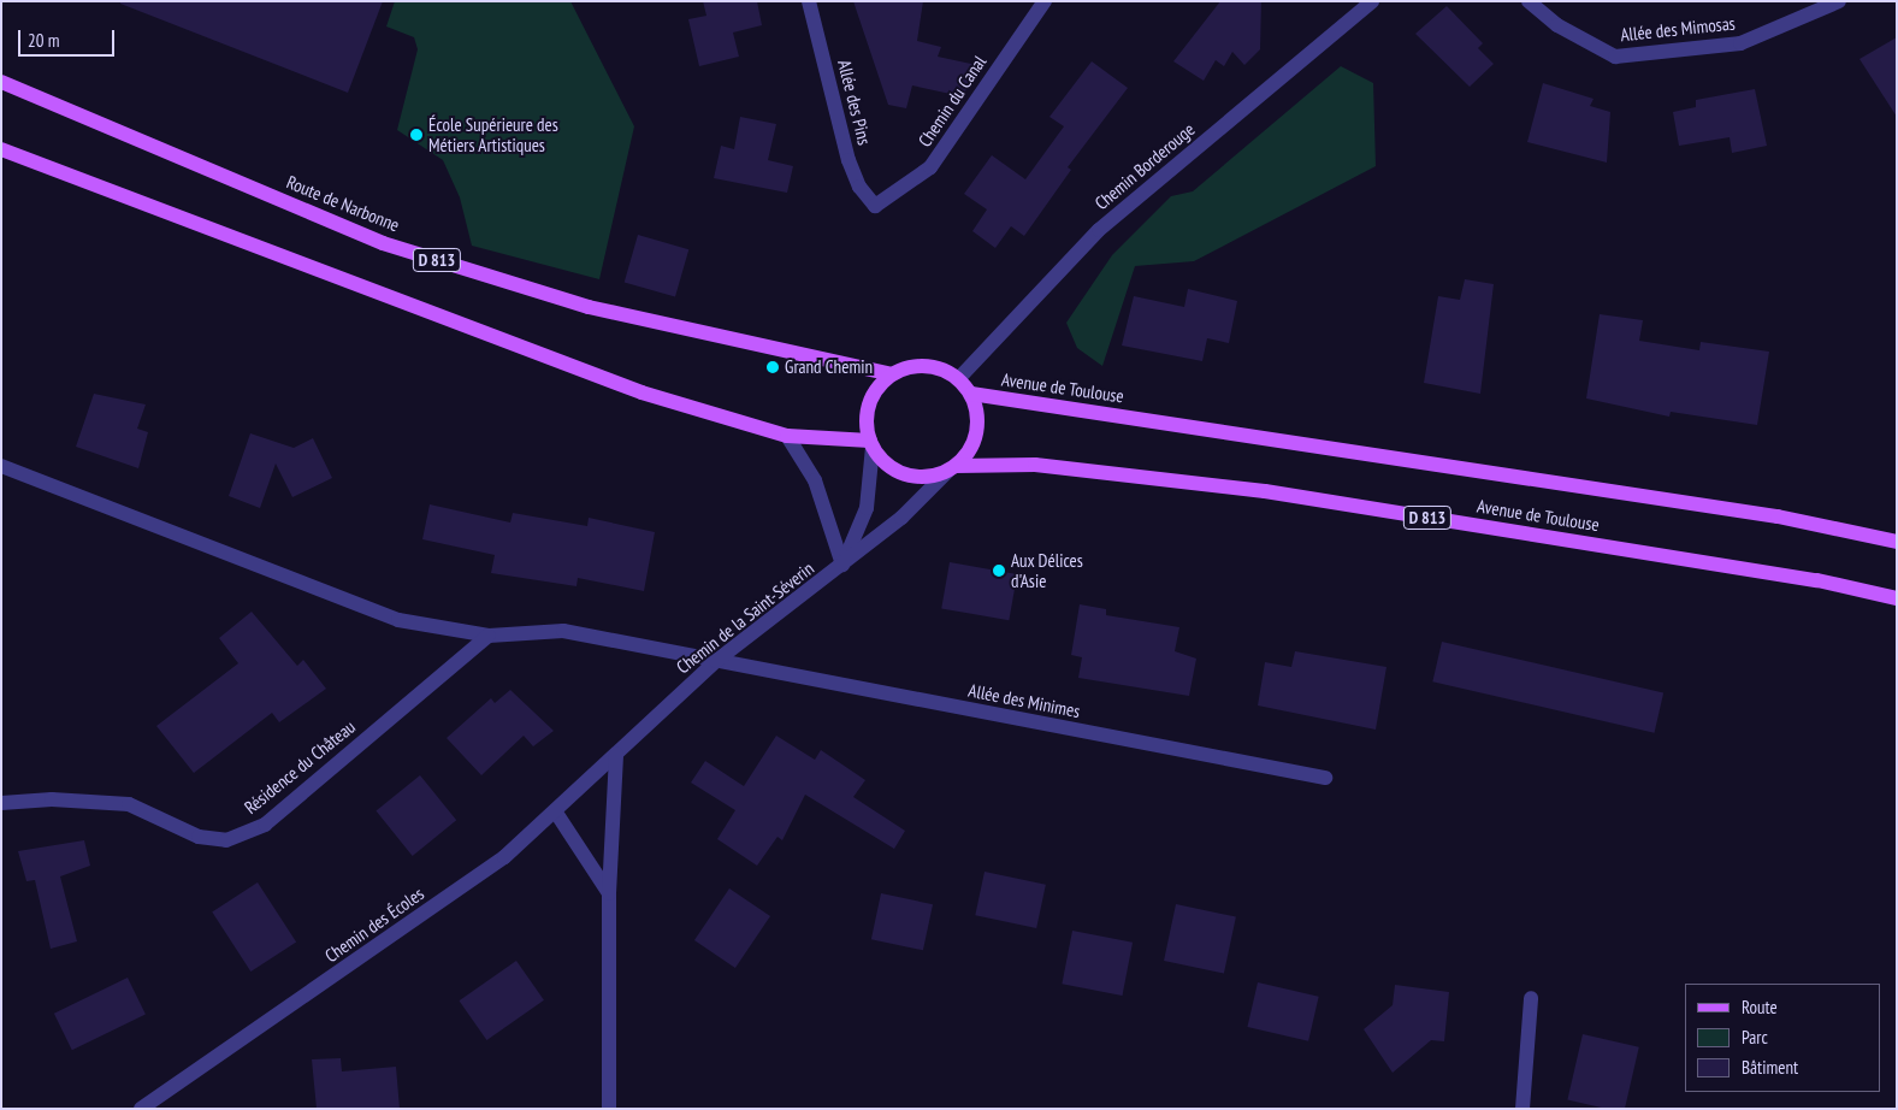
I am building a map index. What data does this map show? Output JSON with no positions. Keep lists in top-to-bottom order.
{
  "streets": {
    "main road": ["Route de Narbonne", "D 813", "Avenue de Toulouse"],
    "street": [
      "Allée des Mimosas",
      "Chemin du Canal",
      "Allée des Pins",
      "Chemin Borderouge",
      "Chemin de la Saint-Séverin",
      "Allée des Minimes",
      "Résidence du Château",
      "Chemin des Écoles"
    ]
  },
  "crossings": [
    ["Chemin du Canal", "Allée des Pins"],
    ["Chemin Borderouge", "Route de Narbonne"],
    ["Chemin Borderouge", "D 813"],
    ["Chemin Borderouge", "Avenue de Toulouse"],
    ["Chemin Borderouge", "Chemin de la Saint-Séverin"],
    ["Route de Narbonne", "D 813"],
    ["Route de Narbonne", "Avenue de Toulouse"],
    ["Route de Narbonne", "Chemin de la Saint-Séverin"],
    ["D 813", "Avenue de Toulouse"],
    ["D 813", "Chemin de la Saint-Séverin"],
    ["Avenue de Toulouse", "Chemin de la Saint-Séverin"],
    ["Chemin de la Saint-Séverin", "Allée des Minimes"],
    ["Chemin de la Saint-Séverin", "Chemin des Écoles"]
  ],
  "places": ["École Supérieure des Métiers Artistiques", "Grand Chemin", "Aux Délices d'Asie"],
  "legend": ["Route", "Parc", "Bâtiment"],
  "scale_bar": "20 m"
}
